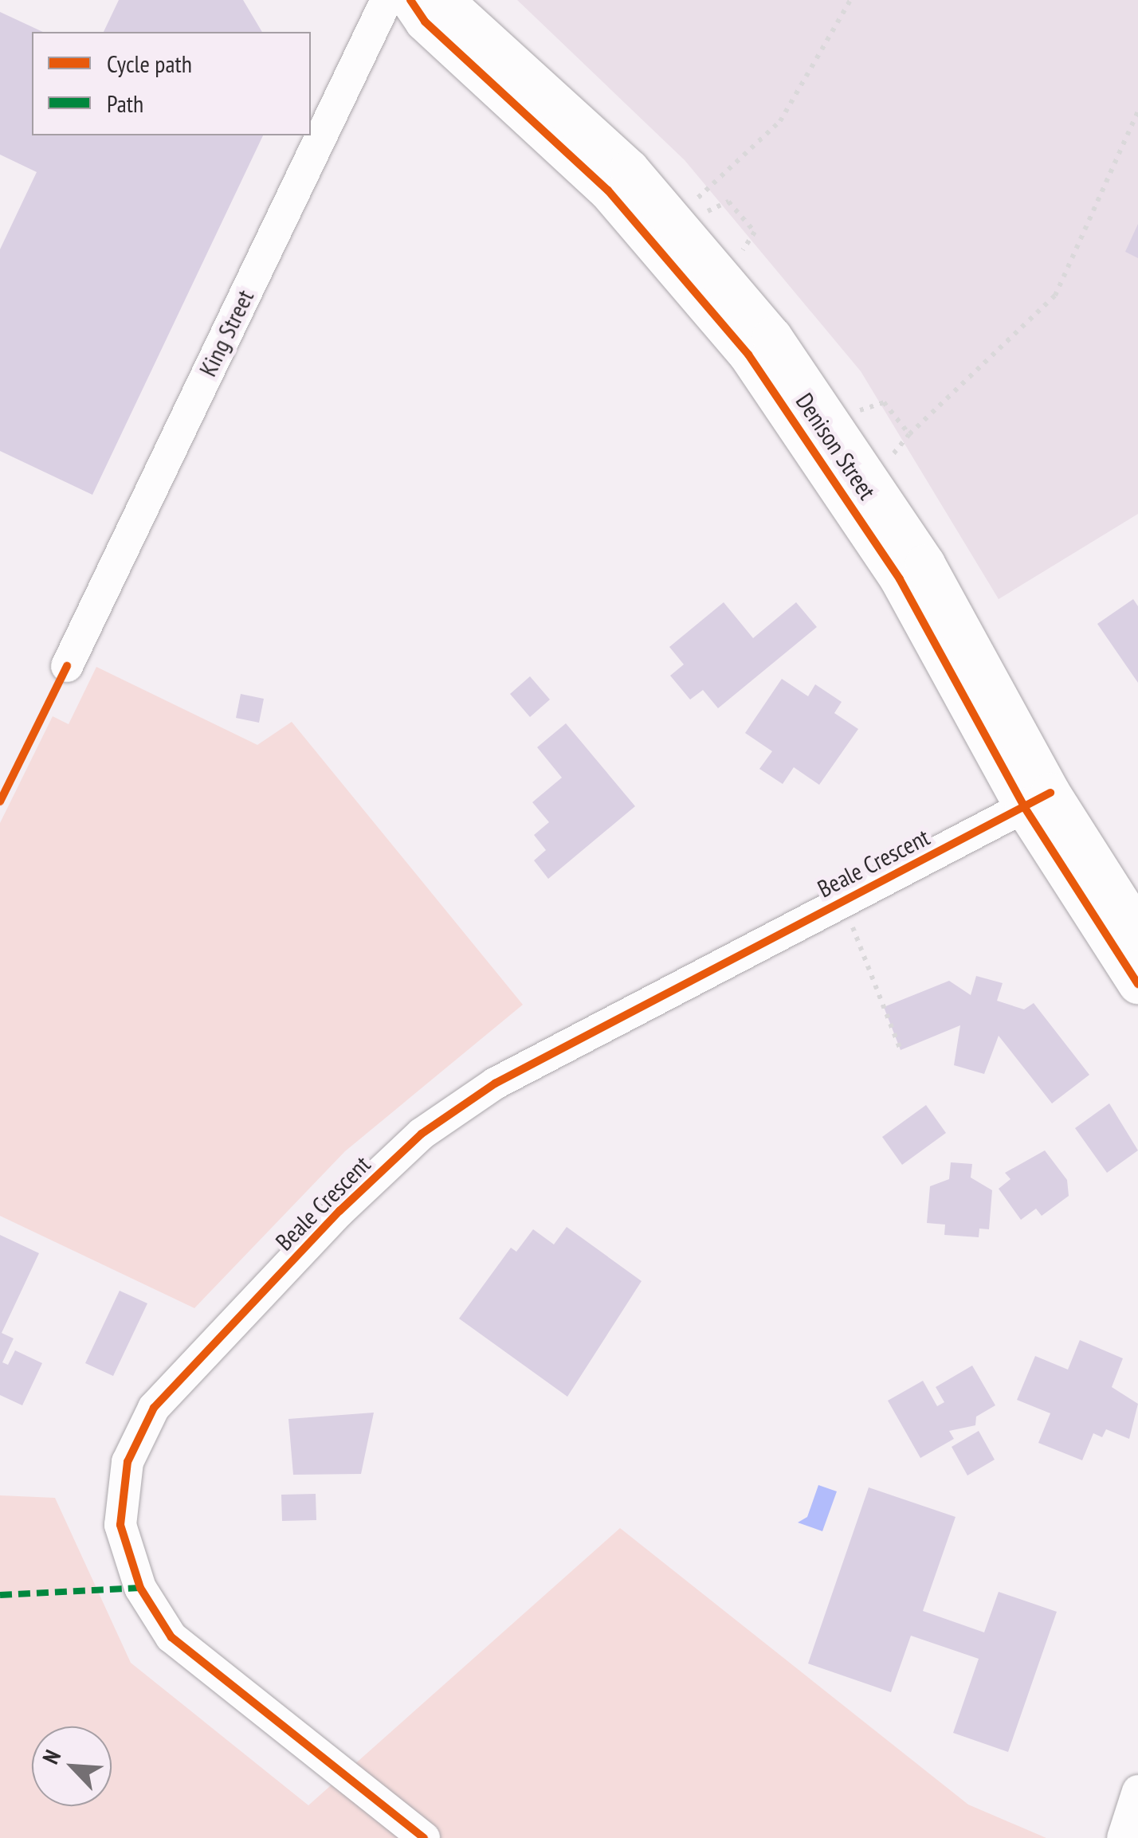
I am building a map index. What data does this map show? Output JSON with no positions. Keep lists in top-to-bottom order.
{
  "streets": {
    "street": ["King Street", "Denison Street", "Beale Crescent"]
  },
  "crossings": [
    ["Denison Street", "Beale Crescent"]
  ],
  "legend": ["Cycle path", "Path"],
  "north": "top left"
}
